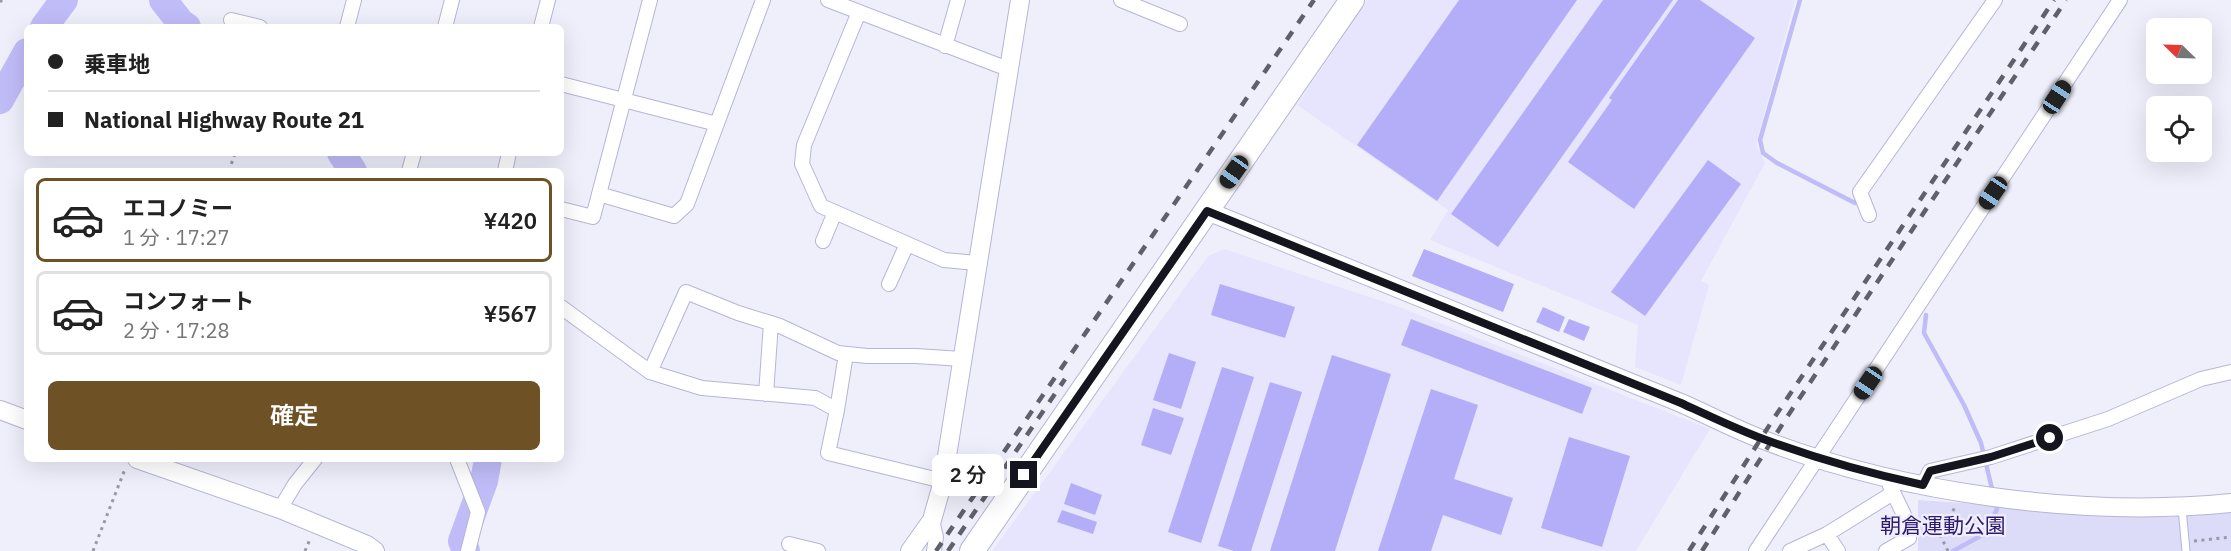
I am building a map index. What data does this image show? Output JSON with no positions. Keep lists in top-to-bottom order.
{
  "parks": ["朝倉運動公園"],
  "north": "top left",
  "page": {
    "banner": ["乗車地", "National Highway Route 21"],
    "list": [
      {
        "name": "エコノミー",
        "note": "1 分 · 17:27",
        "value": "¥420"
      },
      {
        "name": "コンフォート",
        "note": "2 分 · 17:28",
        "value": "¥567"
      }
    ],
    "buttons": "確定",
    "bubble": "2 分"
  }
}
